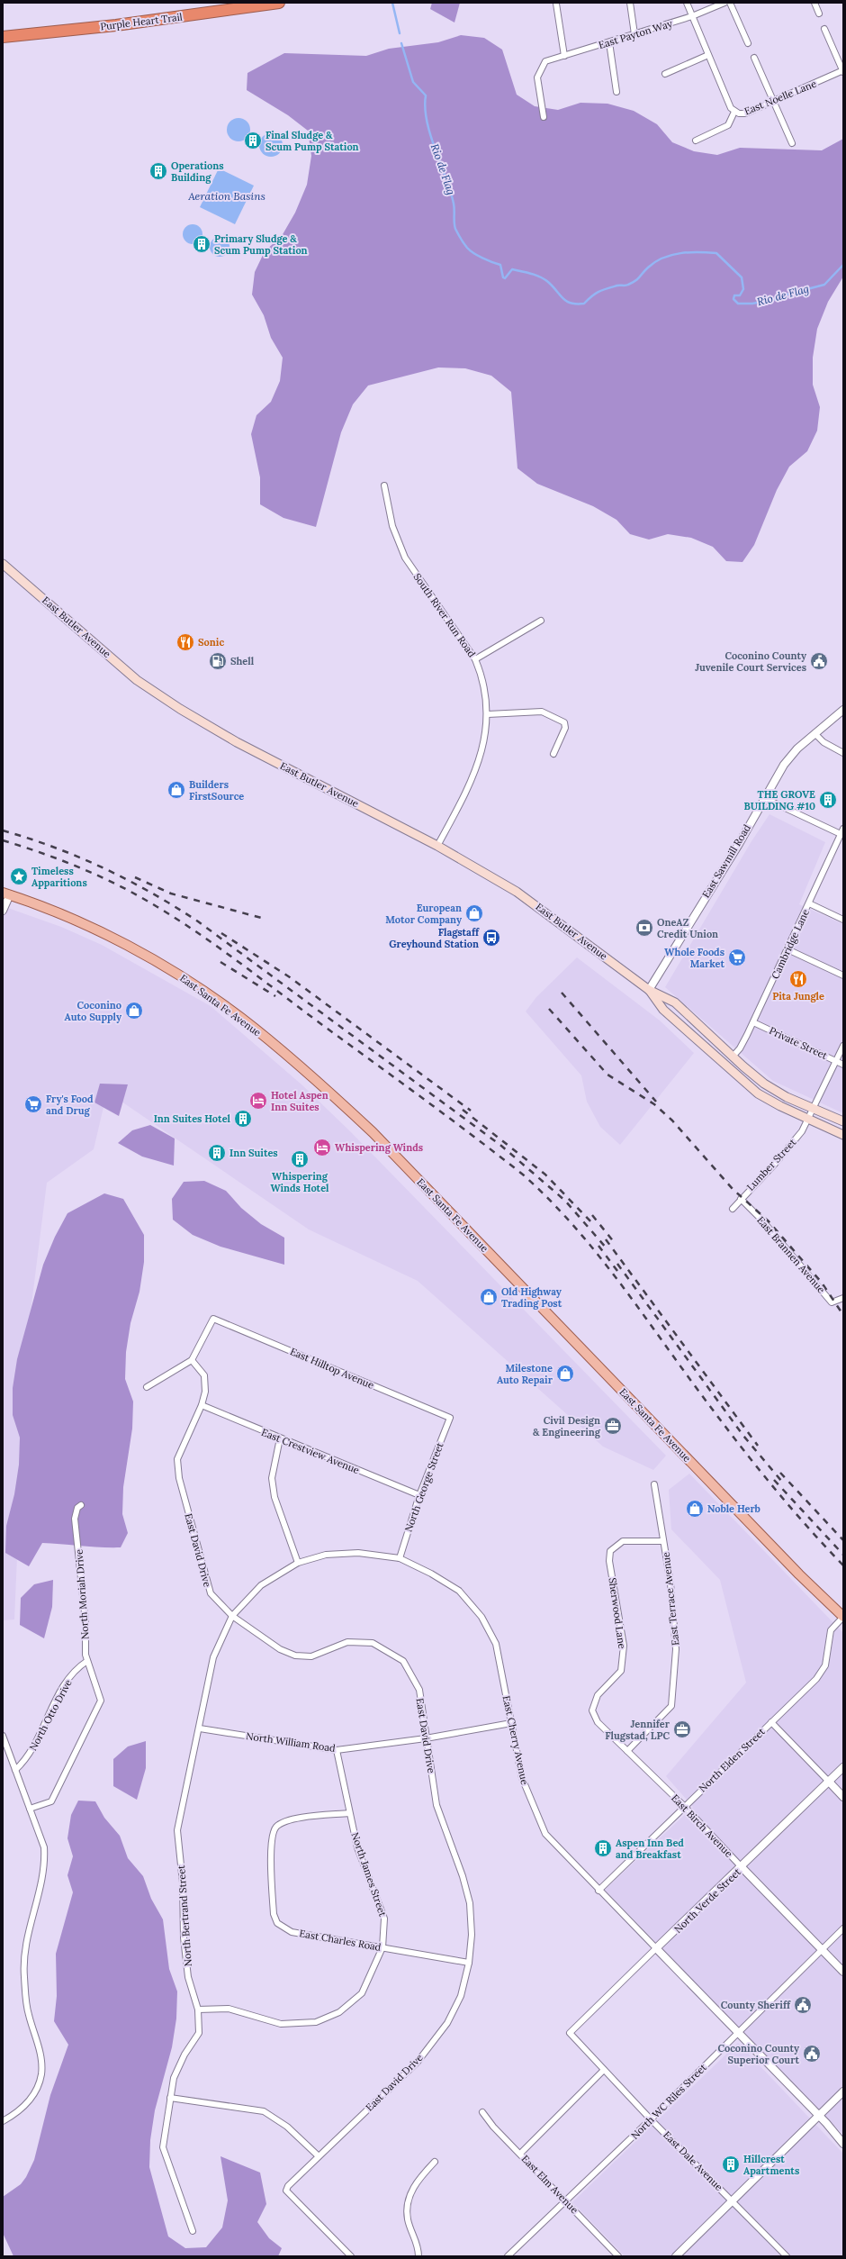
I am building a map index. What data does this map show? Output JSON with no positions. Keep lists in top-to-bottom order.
{
  "streets": {
    "highway": ["Purple Heart Trail"],
    "main road": ["East Butler Avenue", "East Santa Fe Avenue"],
    "street": [
      "East Payton Way",
      "East Noelle Lane",
      "South River Run Road",
      "East Sawmill Road",
      "Cambridge Lane",
      "Private Street",
      "Lumber Street",
      "East Brannen Avenue",
      "East Hilltop Avenue",
      "East Crestview Avenue",
      "North George Street",
      "East David Drive",
      "North Moriah Drive",
      "East Terrace Avenue",
      "Sherwood Lane",
      "North Otto Drive",
      "East Cherry Avenue",
      "North William Road",
      "North Elden Street",
      "East Birch Avenue",
      "North James Street",
      "North Verde Street",
      "North Bertrand Street",
      "East Charles Road",
      "North WC Riles Street",
      "East Dale Avenue",
      "East Elm Avenue"
    ]
  },
  "crossings": [
    ["East Payton Way", "East Noelle Lane"],
    ["South River Run Road", "East Butler Avenue"],
    ["East Butler Avenue", "East Sawmill Road"],
    ["East Butler Avenue", "Cambridge Lane"],
    ["East Butler Avenue", "Lumber Street"],
    ["Cambridge Lane", "Private Street"],
    ["East Santa Fe Avenue", "North Elden Street"],
    ["Private Street", "Lumber Street"],
    ["Lumber Street", "East Brannen Avenue"],
    ["East Hilltop Avenue", "North George Street"],
    ["East Hilltop Avenue", "East David Drive"],
    ["East Crestview Avenue", "North George Street"],
    ["East Crestview Avenue", "East David Drive"],
    ["North George Street", "East Cherry Avenue"],
    ["East David Drive", "East Cherry Avenue"],
    ["East David Drive", "North William Road"],
    ["East David Drive", "North Bertrand Street"],
    ["East David Drive", "East Charles Road"],
    ["North Moriah Drive", "North Otto Drive"],
    ["East Terrace Avenue", "Sherwood Lane"],
    ["East Terrace Avenue", "East Birch Avenue"],
    ["Sherwood Lane", "East Birch Avenue"],
    ["East Cherry Avenue", "North William Road"],
    ["East Cherry Avenue", "North Elden Street"],
    ["East Cherry Avenue", "North Verde Street"],
    ["East Cherry Avenue", "North Bertrand Street"],
    ["East Cherry Avenue", "North WC Riles Street"],
    ["North William Road", "North James Street"],
    ["North William Road", "North Bertrand Street"],
    ["North Elden Street", "East Birch Avenue"],
    ["East Birch Avenue", "North Verde Street"],
    ["East Birch Avenue", "North WC Riles Street"],
    ["North James Street", "North Bertrand Street"],
    ["North James Street", "East Charles Road"],
    ["North Verde Street", "East Dale Avenue"],
    ["North WC Riles Street", "East Dale Avenue"],
    ["North WC Riles Street", "East Elm Avenue"]
  ],
  "water": ["Rio de Flag", "Aeration Basins"],
  "places": {
    "building": [
      "Final Sludge & Scum Pump Station",
      "Operations Building",
      "Primary Sludge & Scum Pump Station",
      "THE GROVE BUILDING #10",
      "Inn Suites Hotel",
      "Inn Suites",
      "Whispering Winds Hotel",
      "Aspen Inn Bed and Breakfast",
      "Hillcrest Apartments"
    ],
    "restaurant": ["Sonic", "Pita Jungle"],
    "fuel station": ["Shell"],
    "public building": ["Coconino County Juvenile Court Services", "County Sheriff", "Coconino County Superior Court"],
    "shop": [
      "Builders FirstSource",
      "European Motor Company",
      "Coconino Auto Supply",
      "Old Highway Trading Post",
      "Milestone Auto Repair",
      "Noble Herb"
    ],
    "place": ["Timeless Apparitions"],
    "bank": ["OneAZ Credit Union"],
    "bus stop": ["Flagstaff Greyhound Station"],
    "supermarket": ["Whole Foods Market", "Fry's Food and Drug"],
    "hotel": ["Hotel Aspen Inn Suites", "Whispering Winds"],
    "office": ["Civil Design & Engineering", "Jennifer Flugstad, LPC"]
  }
}
